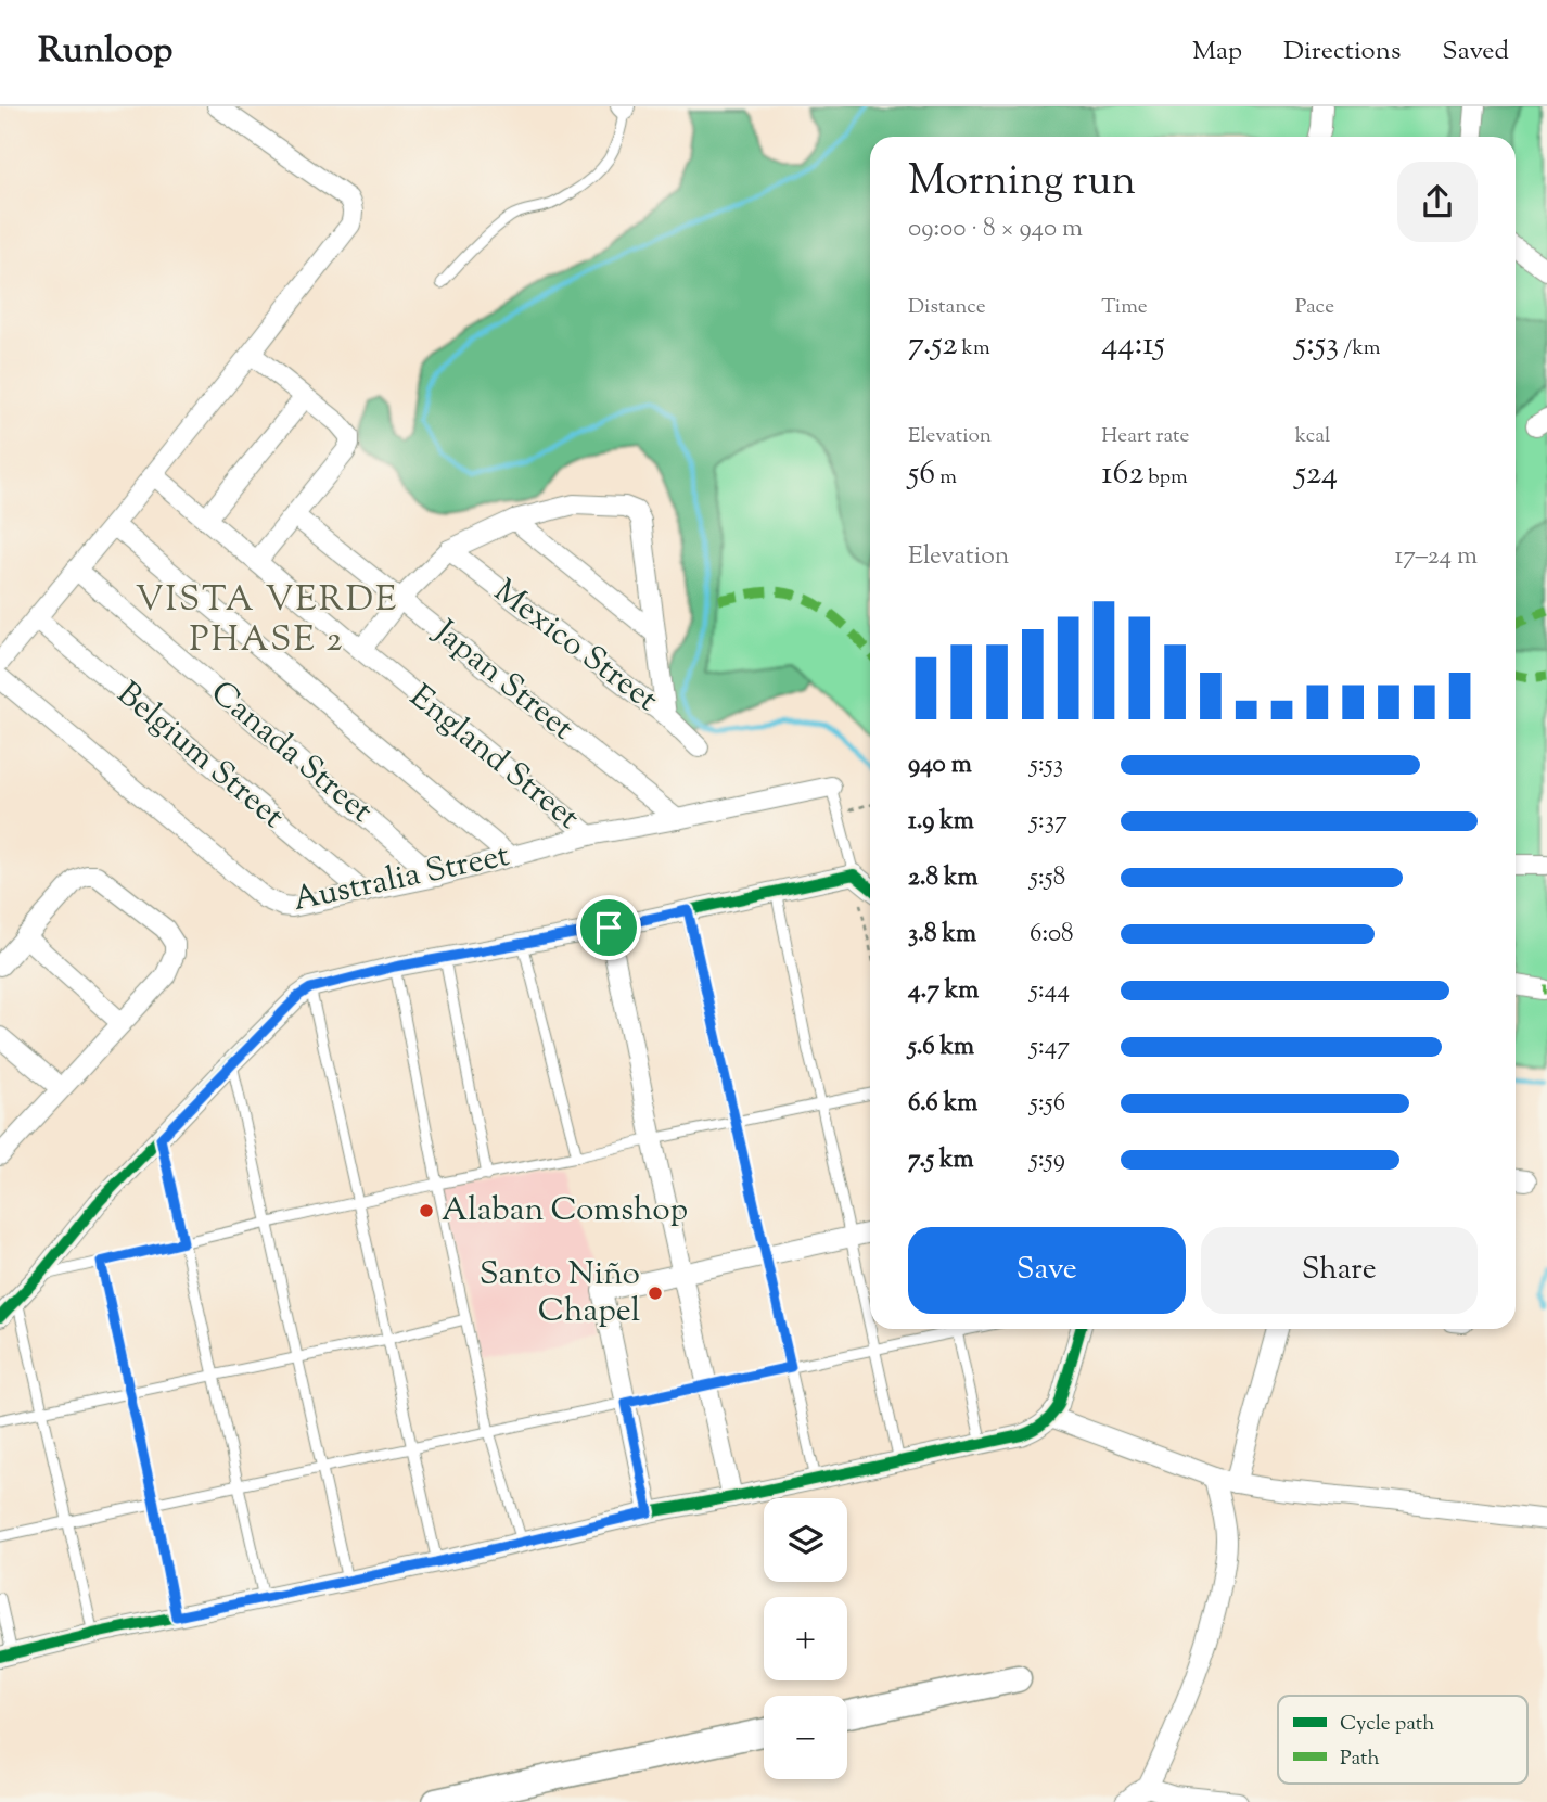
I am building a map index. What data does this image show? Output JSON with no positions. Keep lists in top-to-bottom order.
{
  "streets": {
    "street": [
      "Mexico Street",
      "Japan Street",
      "Canada Street",
      "Belgium Street",
      "England Street",
      "Australia Street"
    ]
  },
  "crossings": [
    ["Japan Street", "Australia Street"],
    ["Canada Street", "Australia Street"],
    ["Belgium Street", "Australia Street"],
    ["England Street", "Australia Street"]
  ],
  "districts": ["VISTA VERDE PHASE 2"],
  "places": ["Alaban Comshop", "Santo Niño Chapel"],
  "legend": ["Cycle path", "Path"],
  "page": {
    "header": "Runloop",
    "nav": ["Map", "Directions", "Saved"],
    "heading": ["Morning run", "09:00 · 8 × 940 m"],
    "stats": [
      ["Distance", "7.52 km"],
      ["Time", "44:15"],
      ["Pace", "5:53 /km"],
      ["Elevation", "56 m"],
      ["Heart rate", "162 bpm"],
      ["kcal", "524"]
    ],
    "chart": ["Elevation", "17–24 m"],
    "list": [
      {
        "name": "940 m",
        "note": "5:53"
      },
      {
        "name": "1.9 km",
        "note": "5:37"
      },
      {
        "name": "2.8 km",
        "note": "5:58"
      },
      {
        "name": "3.8 km",
        "note": "6:08"
      },
      {
        "name": "4.7 km",
        "note": "5:44"
      },
      {
        "name": "5.6 km",
        "note": "5:47"
      },
      {
        "name": "6.6 km",
        "note": "5:56"
      },
      {
        "name": "7.5 km",
        "note": "5:59"
      }
    ],
    "buttons": ["Save", "Share"],
    "map_buttons": ["+", "−"]
  }
}
